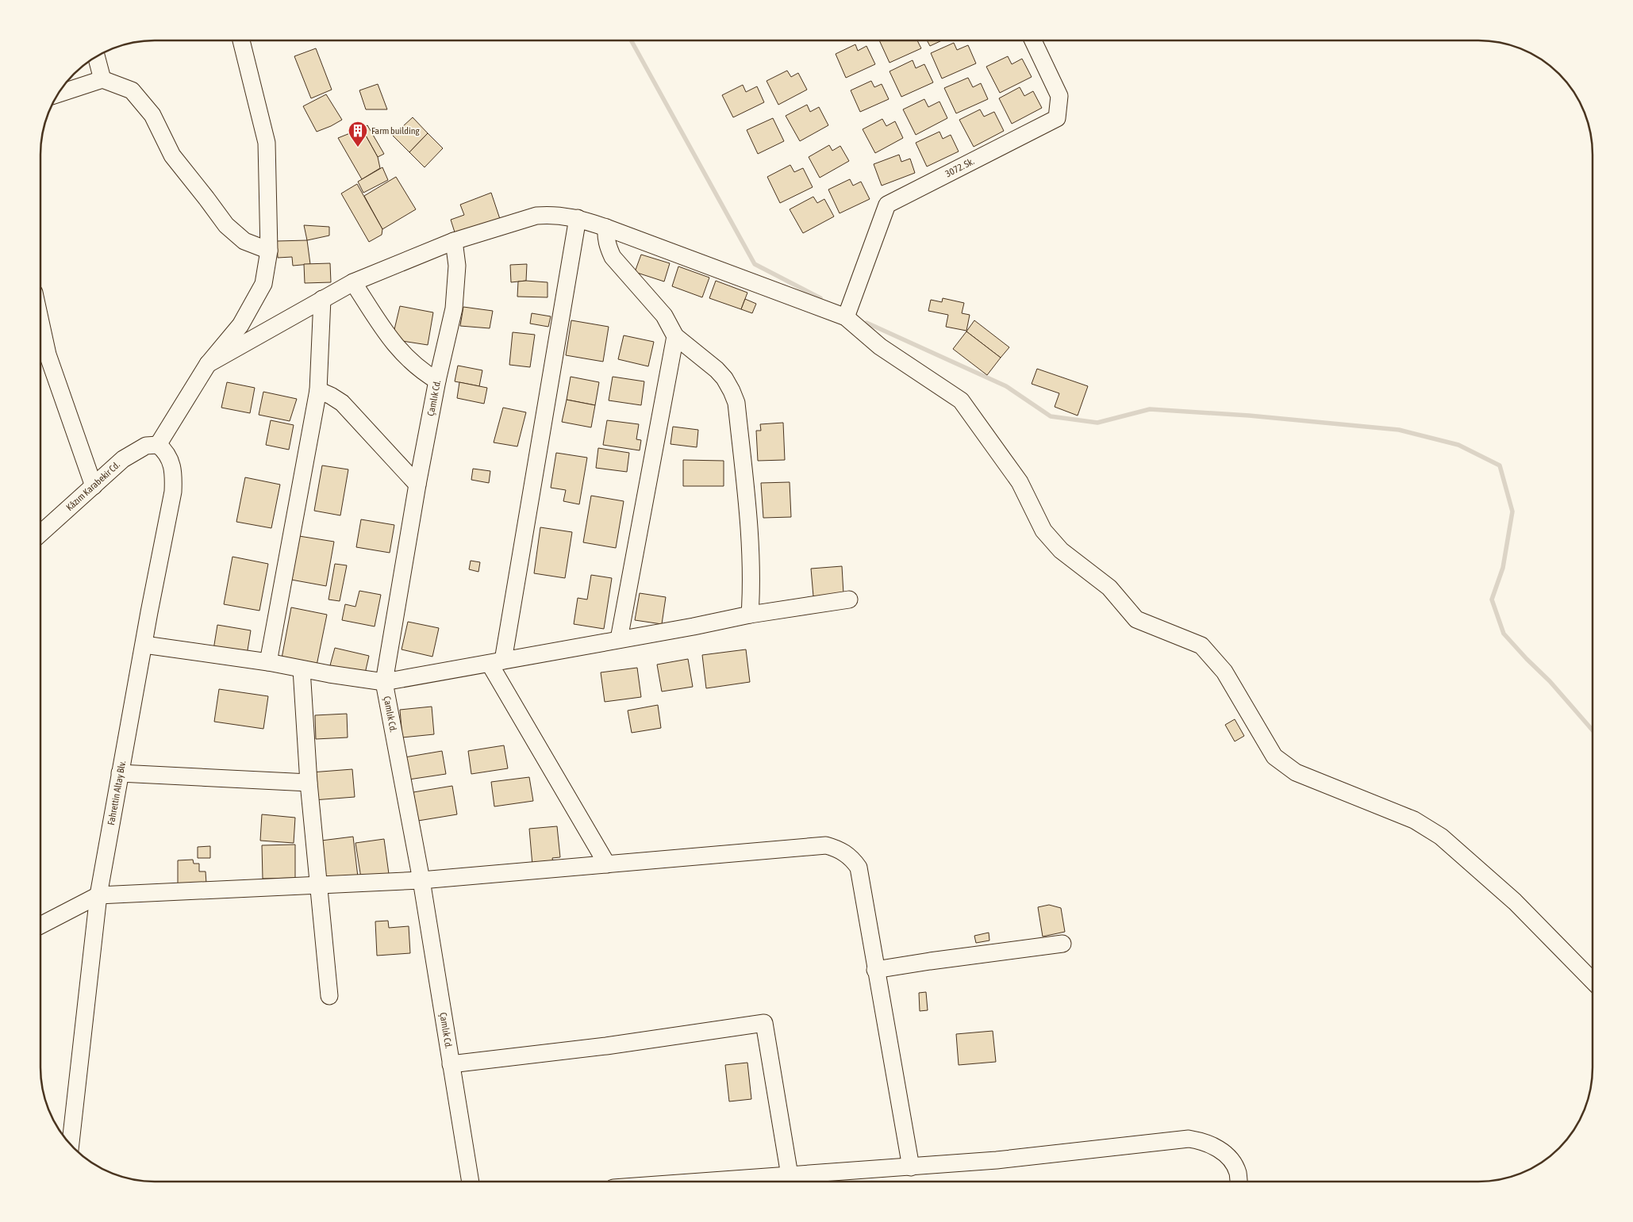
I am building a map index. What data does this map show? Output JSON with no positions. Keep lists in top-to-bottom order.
{
  "streets": {
    "street": [
      "3072. Sk.",
      "Çamlık Cd.",
      "Kâzım Karabekir Cd.",
      "Fahrettin Altay Blv."
    ]
  },
  "crossings": [
    ["Kâzım Karabekir Cd.", "Fahrettin Altay Blv."]
  ],
  "places": {
    "building": ["Farm building"]
  }
}
